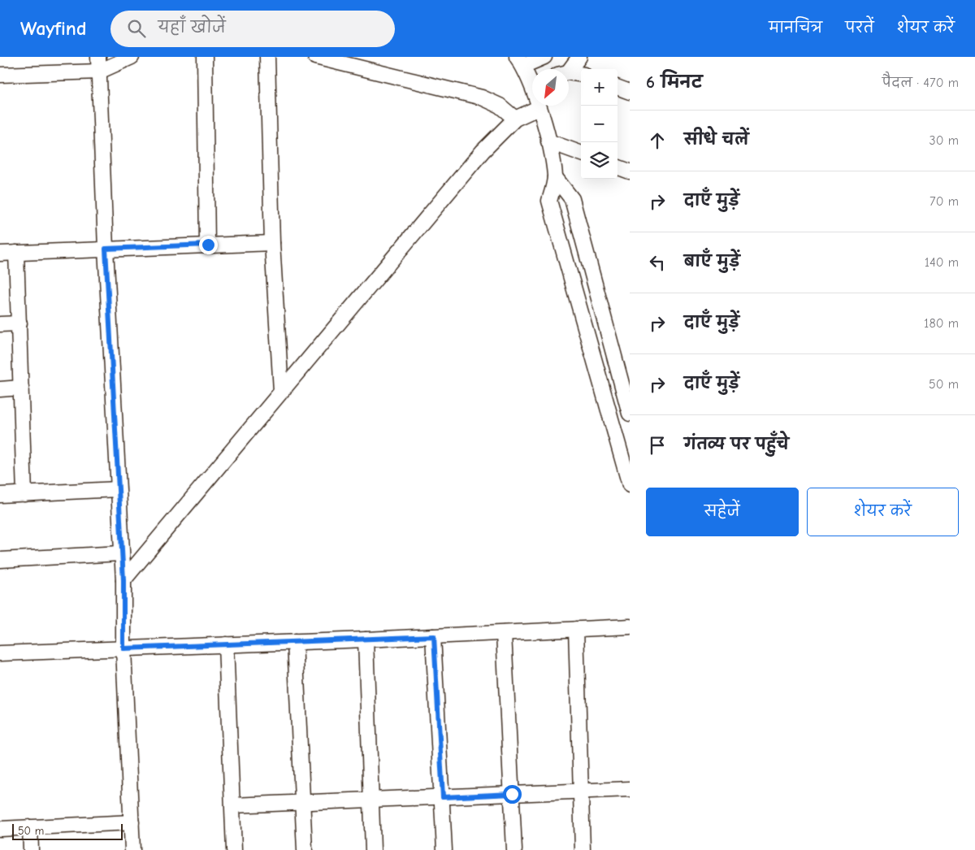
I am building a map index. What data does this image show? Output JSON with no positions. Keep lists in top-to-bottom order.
{
  "scale_bar": "50 m",
  "north": "bottom left",
  "page": {
    "header": "Wayfind",
    "search": "यहाँ खोजें",
    "nav": ["मानचित्र", "परतें", "शेयर करें"],
    "heading": ["6 मिनट", "पैदल · 470 m"],
    "map_buttons": ["+", "−"],
    "list": [
      ["सीधे चलें", "30 m"],
      ["दाएँ मुड़ें", "70 m"],
      ["बाएँ मुड़ें", "140 m"],
      ["दाएँ मुड़ें", "180 m"],
      ["दाएँ मुड़ें", "50 m"],
      "गंतव्य पर पहुँचे"
    ],
    "buttons": ["सहेजें", "शेयर करें"],
    "scale": "50 m"
  }
}
